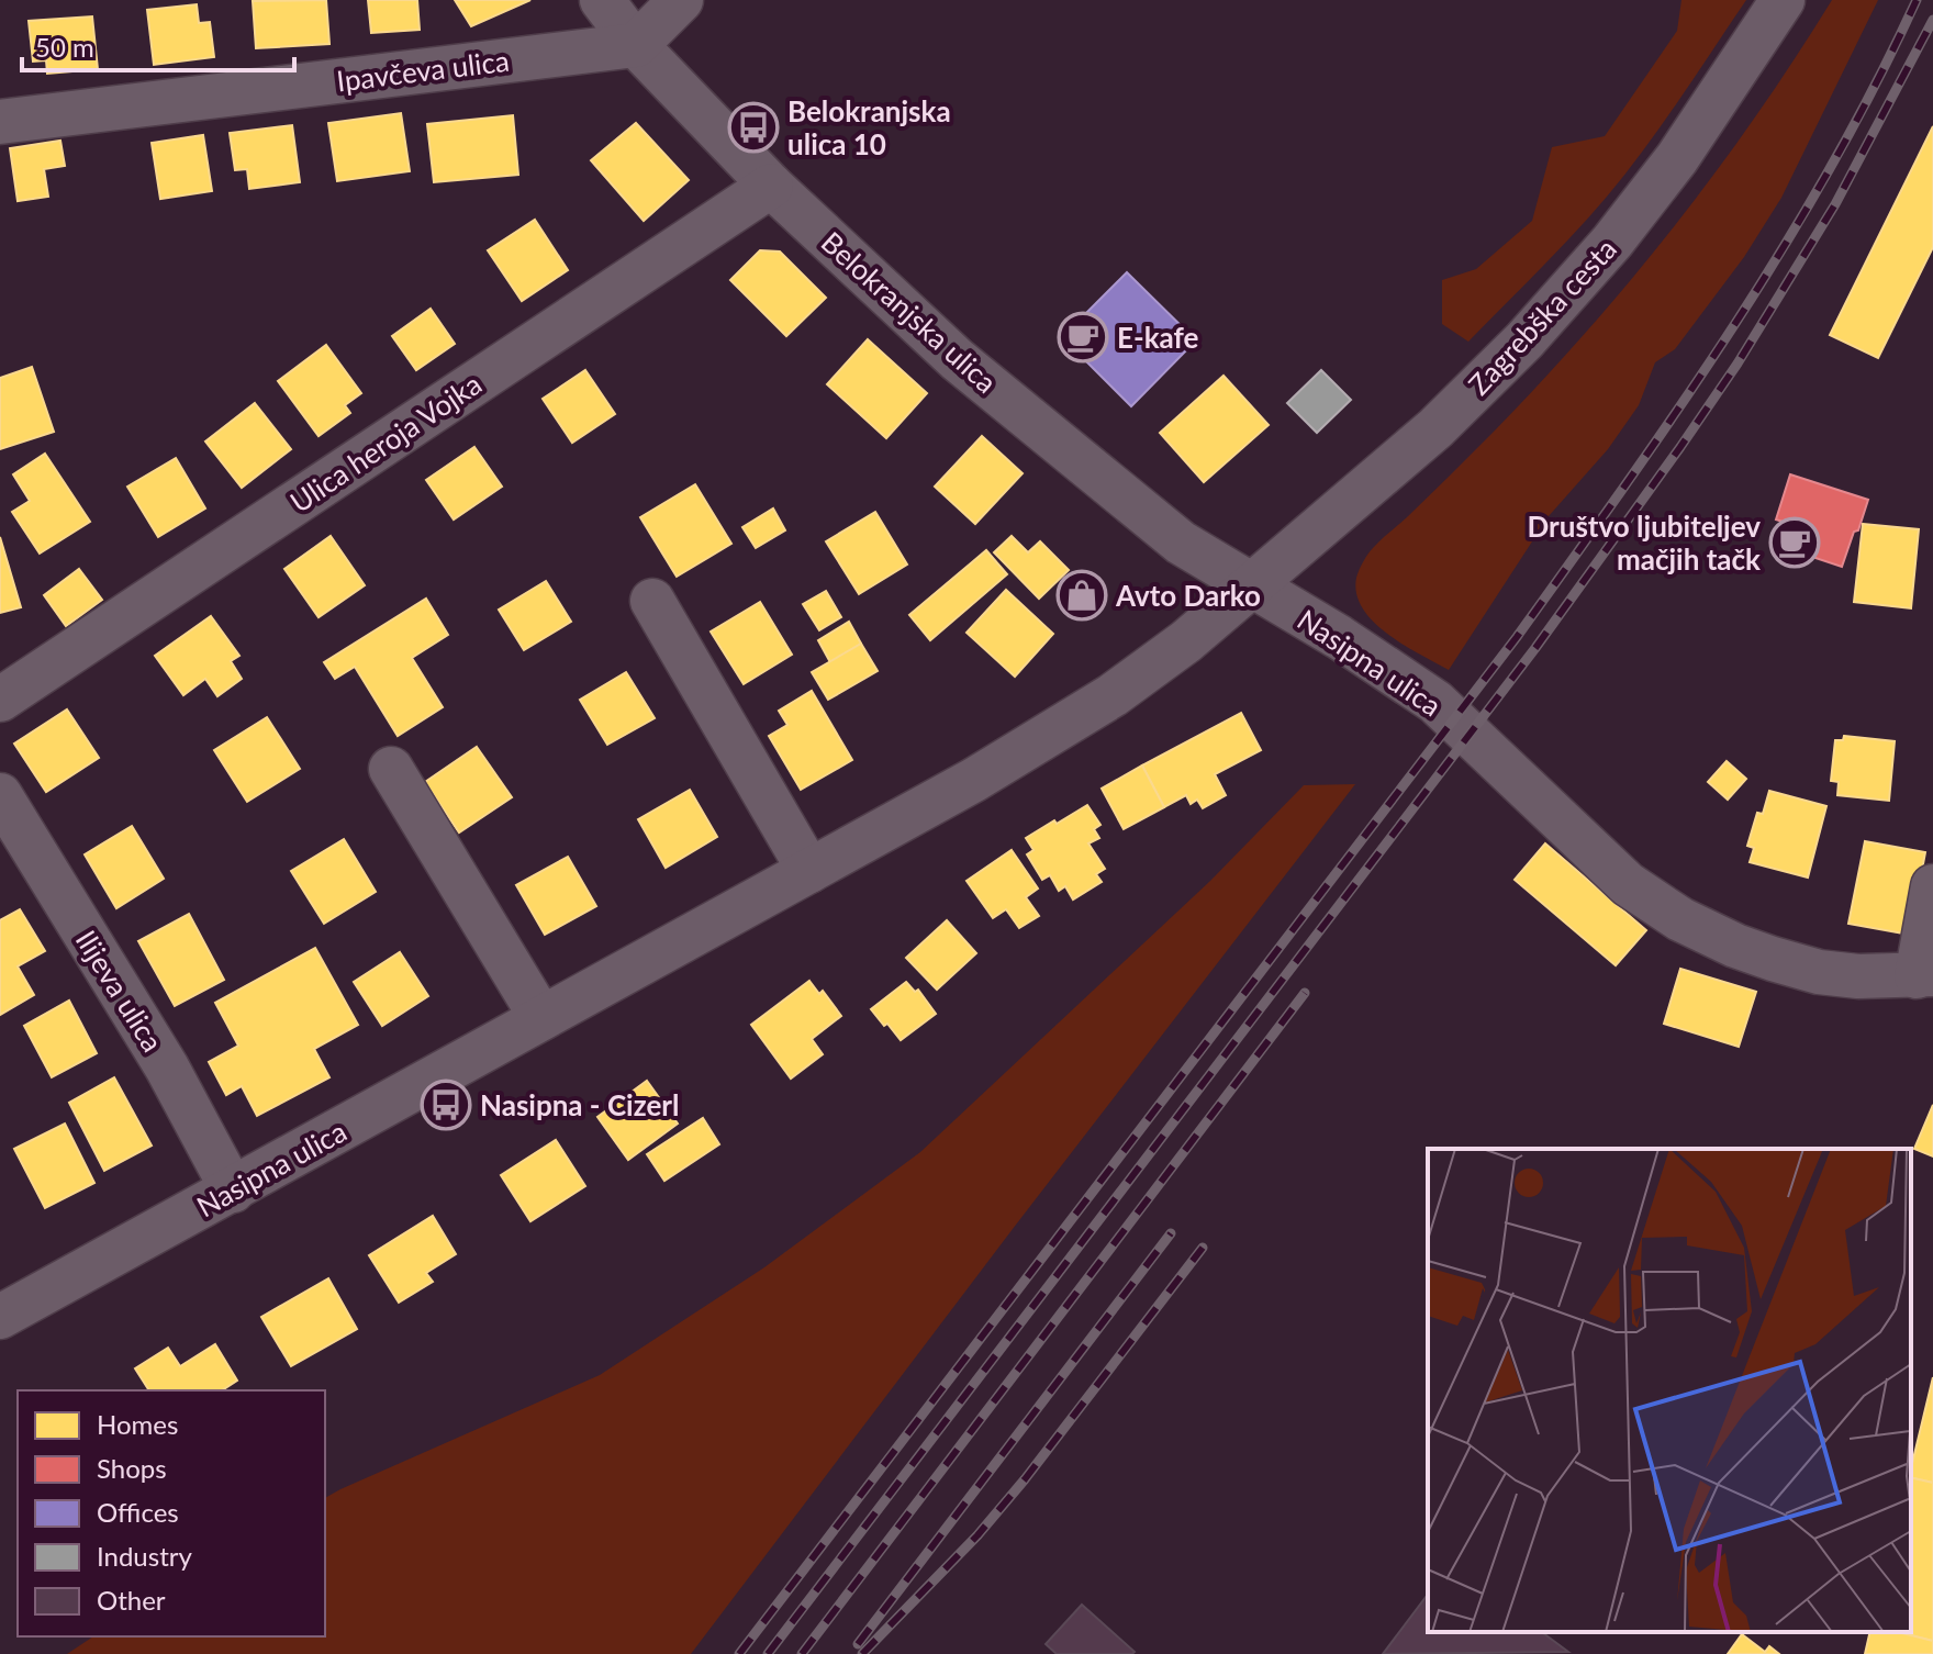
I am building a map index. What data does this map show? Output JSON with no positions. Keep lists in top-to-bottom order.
{
  "streets": {
    "street": [
      "Ipavčeva ulica",
      "Belokranjska ulica",
      "Zagrebška cesta",
      "Ulica heroja Vojka",
      "Nasipna ulica",
      "Ilijeva ulica"
    ]
  },
  "crossings": [
    ["Ipavčeva ulica", "Belokranjska ulica"],
    ["Belokranjska ulica", "Zagrebška cesta"],
    ["Belokranjska ulica", "Ulica heroja Vojka"],
    ["Belokranjska ulica", "Nasipna ulica"],
    ["Zagrebška cesta", "Nasipna ulica"],
    ["Nasipna ulica", "Ilijeva ulica"]
  ],
  "places": {
    "bus stop": ["Belokranjska ulica 10", "Nasipna - Cizerl"],
    "cafe": ["E-kafe", "Društvo ljubiteljev mačjih tačk"],
    "shop": ["Avto Darko"]
  },
  "legend": [
    "Homes",
    "Shops",
    "Offices",
    "Industry",
    "Other"
  ],
  "scale_bar": "50 m"
}
